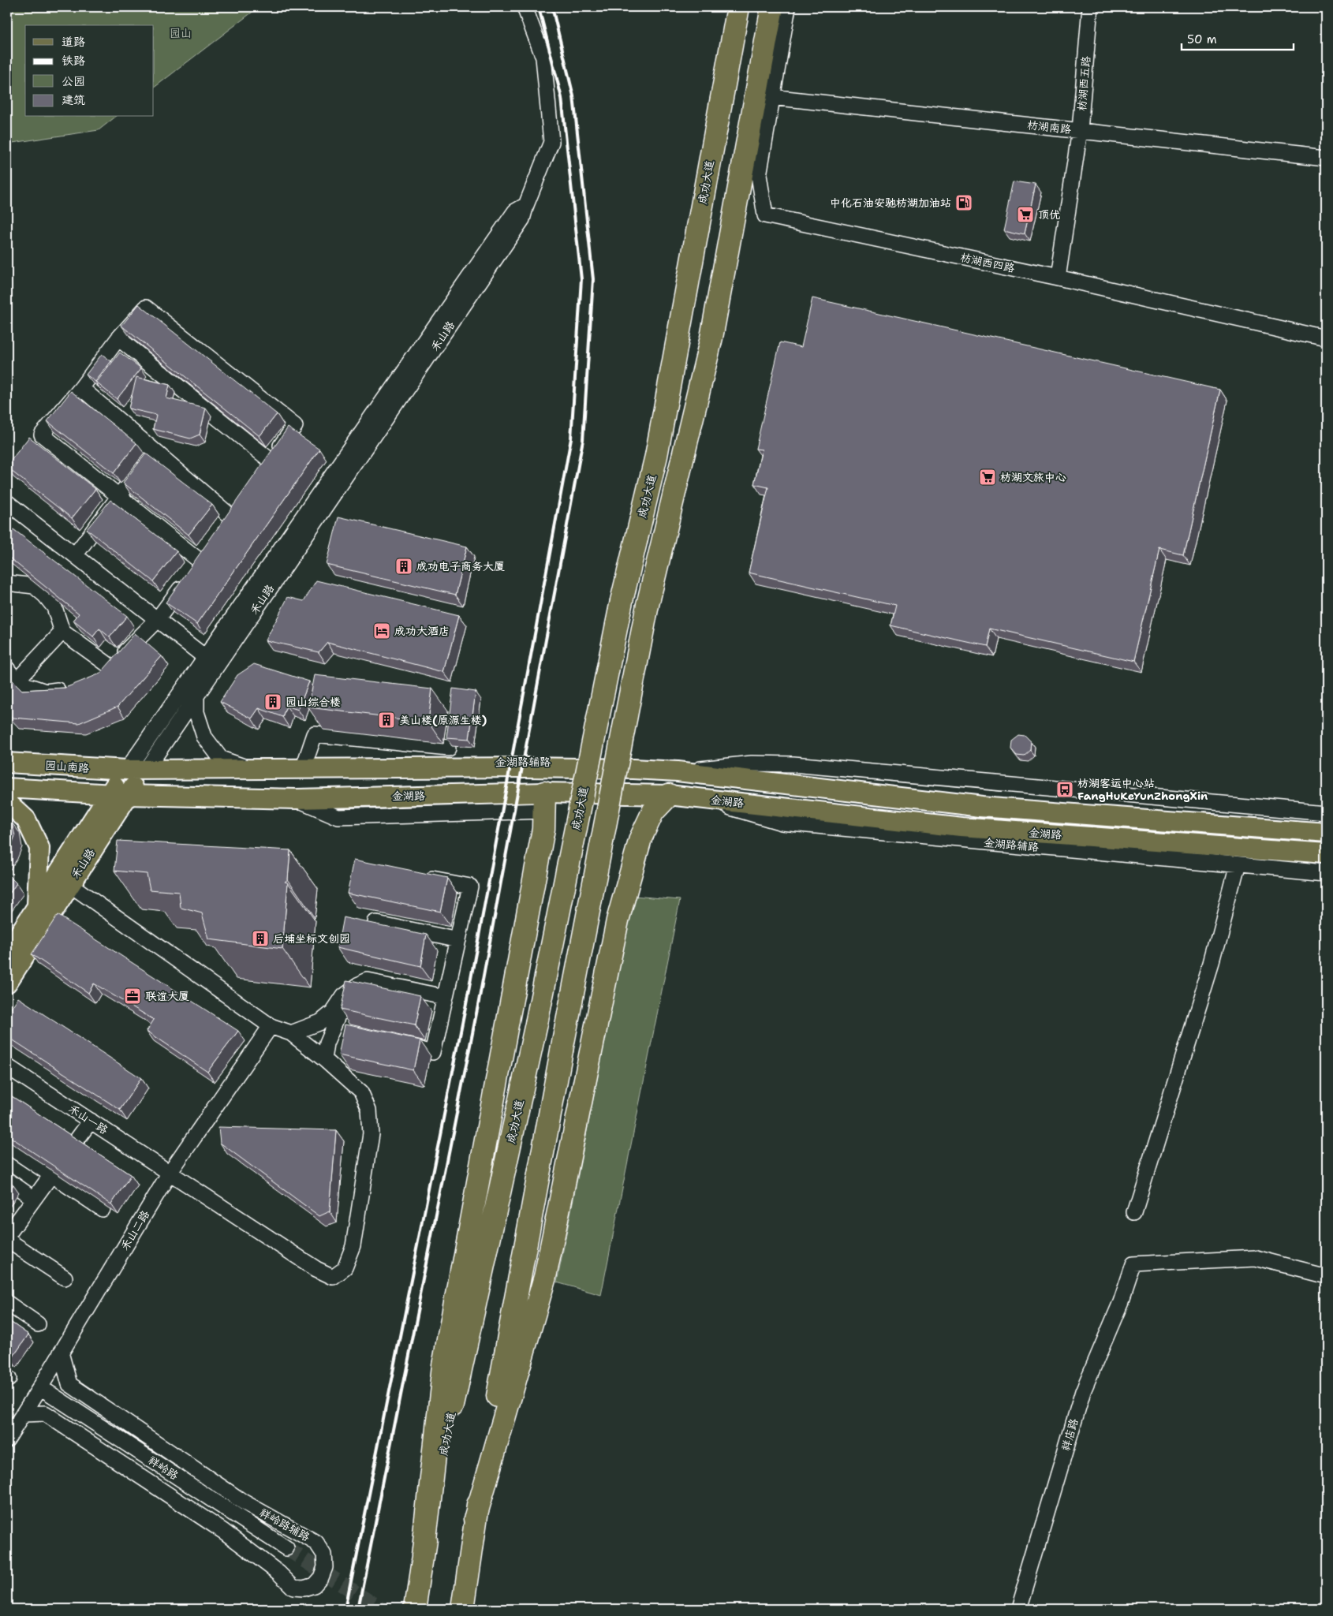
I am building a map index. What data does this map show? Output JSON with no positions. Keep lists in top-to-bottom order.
{
  "streets": {
    "highway": ["成功大道"],
    "main road": ["禾山路", "园山南路", "金湖路"],
    "street": [
      "枋湖西五路",
      "枋湖南路",
      "枋湖西四路",
      "金湖路辅路",
      "禾山一路",
      "禾山二路",
      "祥店路",
      "祥岭路",
      "祥岭路辅路"
    ]
  },
  "crossings": [
    ["枋湖西五路", "枋湖南路"],
    ["枋湖西五路", "枋湖西四路"],
    ["枋湖南路", "枋湖西四路"],
    ["禾山路", "园山南路"],
    ["禾山路", "金湖路"],
    ["金湖路辅路", "金湖路"],
    ["园山南路", "金湖路"],
    ["禾山一路", "禾山二路"],
    ["禾山二路", "祥岭路"],
    ["禾山二路", "祥岭路辅路"]
  ],
  "parks": ["园山"],
  "places": {
    "fuel station": ["中化石油安驰枋湖加油站"],
    "supermarket": ["顶优", "枋湖文旅中心"],
    "building": [
      "成功电子商务大厦",
      "园山综合楼",
      "美山楼(原源生楼)",
      "后埔坐标文创园"
    ],
    "hotel": ["成功大酒店"],
    "bus stop": ["枋湖客运中心站 FangHuKeYunZhongXin"],
    "office": ["联谊大厦"]
  },
  "legend": [
    "道路",
    "铁路",
    "公园",
    "建筑"
  ],
  "scale_bar": "50 m"
}
